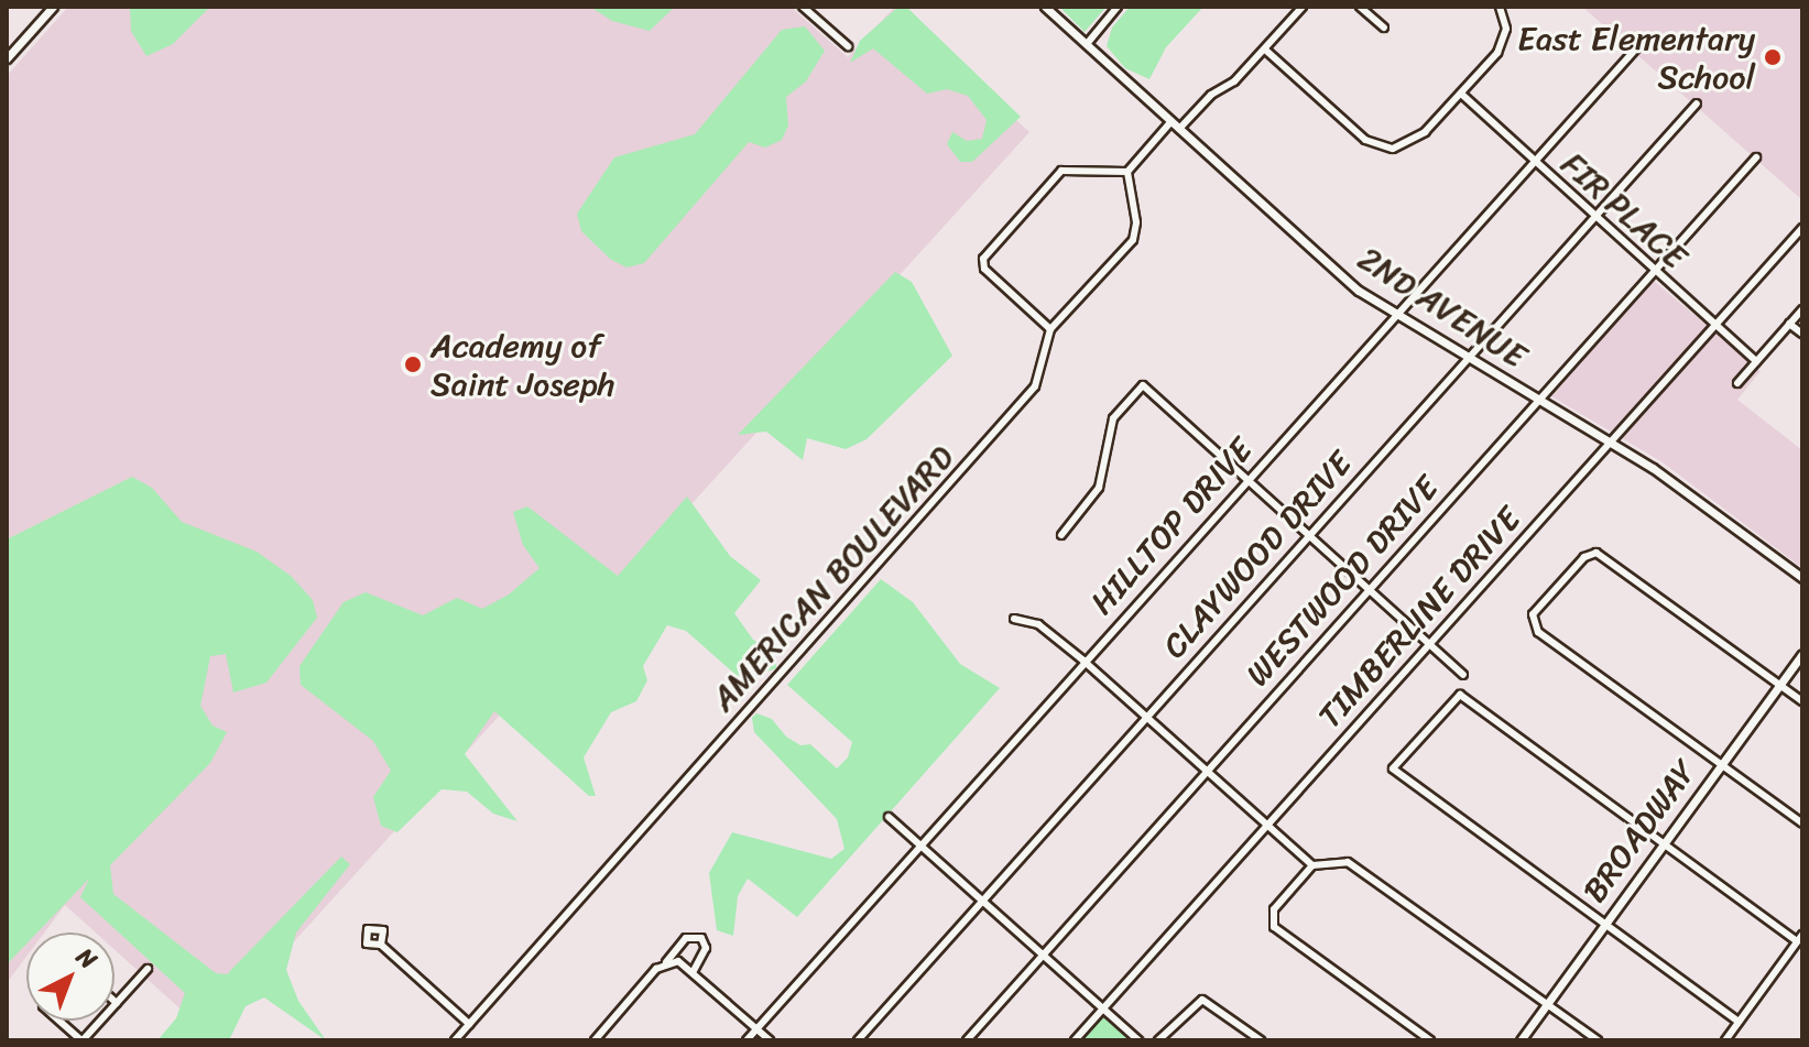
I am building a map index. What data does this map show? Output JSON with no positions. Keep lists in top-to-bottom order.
{
  "streets": {
    "street": [
      "FIR PLACE",
      "2ND AVENUE",
      "HILLTOP DRIVE",
      "CLAYWOOD DRIVE",
      "AMERICAN BOULEVARD",
      "WESTWOOD DRIVE",
      "TIMBERLINE DRIVE",
      "BROADWAY"
    ]
  },
  "crossings": [
    ["FIR PLACE", "HILLTOP DRIVE"],
    ["FIR PLACE", "CLAYWOOD DRIVE"],
    ["FIR PLACE", "WESTWOOD DRIVE"],
    ["FIR PLACE", "TIMBERLINE DRIVE"],
    ["2ND AVENUE", "HILLTOP DRIVE"],
    ["2ND AVENUE", "CLAYWOOD DRIVE"],
    ["2ND AVENUE", "WESTWOOD DRIVE"],
    ["2ND AVENUE", "TIMBERLINE DRIVE"]
  ],
  "places": ["East Elementary School", "Academy of Saint Joseph"],
  "north": "top right"
}
